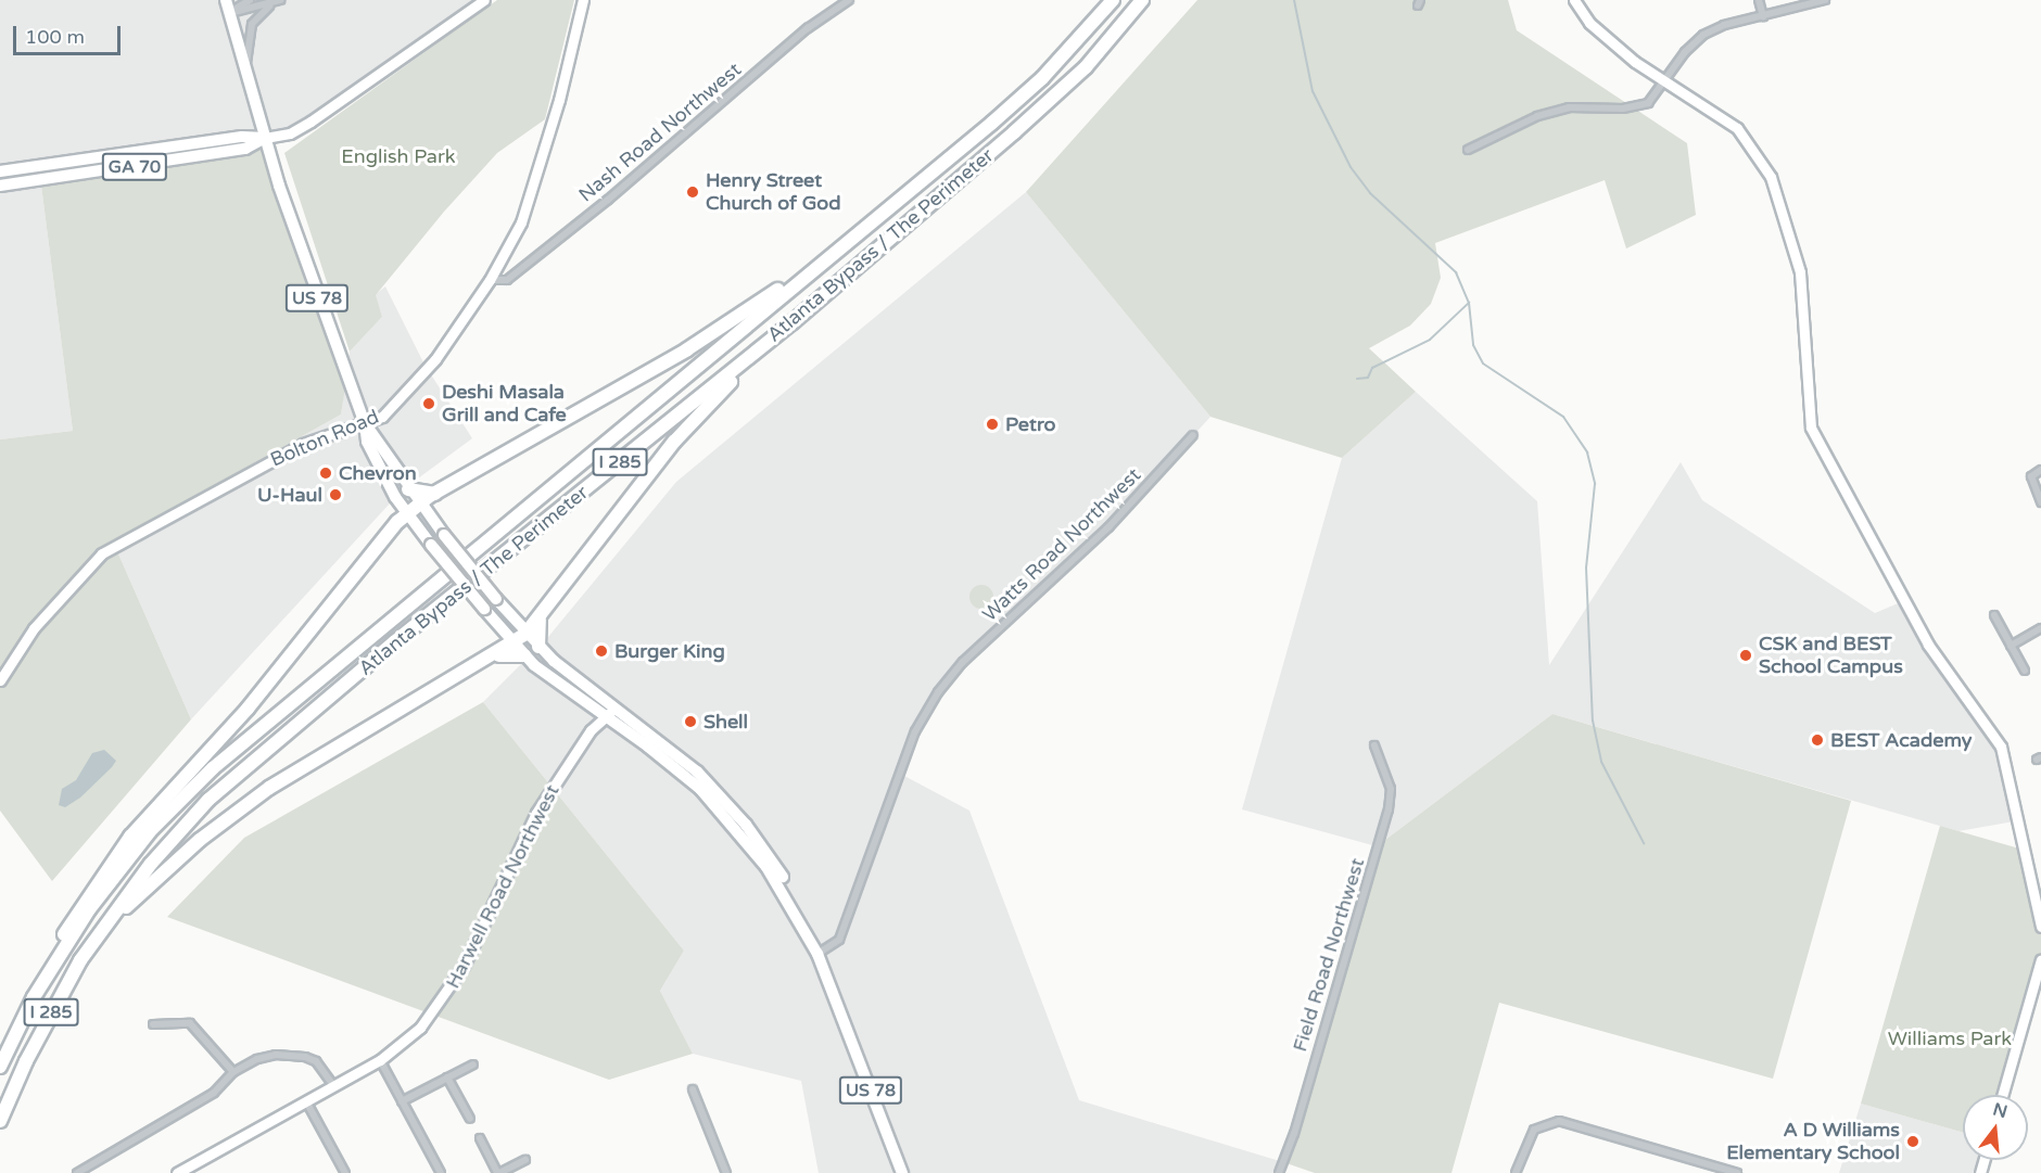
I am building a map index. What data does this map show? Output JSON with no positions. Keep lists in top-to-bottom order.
{
  "streets": {
    "highway": ["Atlanta Bypass / The Perimeter", "I 285"],
    "main road": ["GA 70", "US 78"],
    "street": [
      "Nash Road Northwest",
      "Bolton Road",
      "Watts Road Northwest",
      "Harwell Road Northwest",
      "Field Road Northwest"
    ]
  },
  "crossings": [
    ["Nash Road Northwest", "Bolton Road"],
    ["GA 70", "US 78"],
    ["US 78", "Bolton Road"],
    ["US 78", "Watts Road Northwest"],
    ["US 78", "Harwell Road Northwest"]
  ],
  "parks": ["English Park", "Williams Park"],
  "places": [
    "Henry Street Church of God",
    "Deshi Masala Grill and Cafe",
    "Petro",
    "Chevron",
    "U-Haul",
    "Burger King",
    "CSK and BEST School Campus",
    "Shell",
    "BEST Academy",
    "A D Williams Elementary School"
  ],
  "scale_bar": "100 m",
  "north": "top"
}
